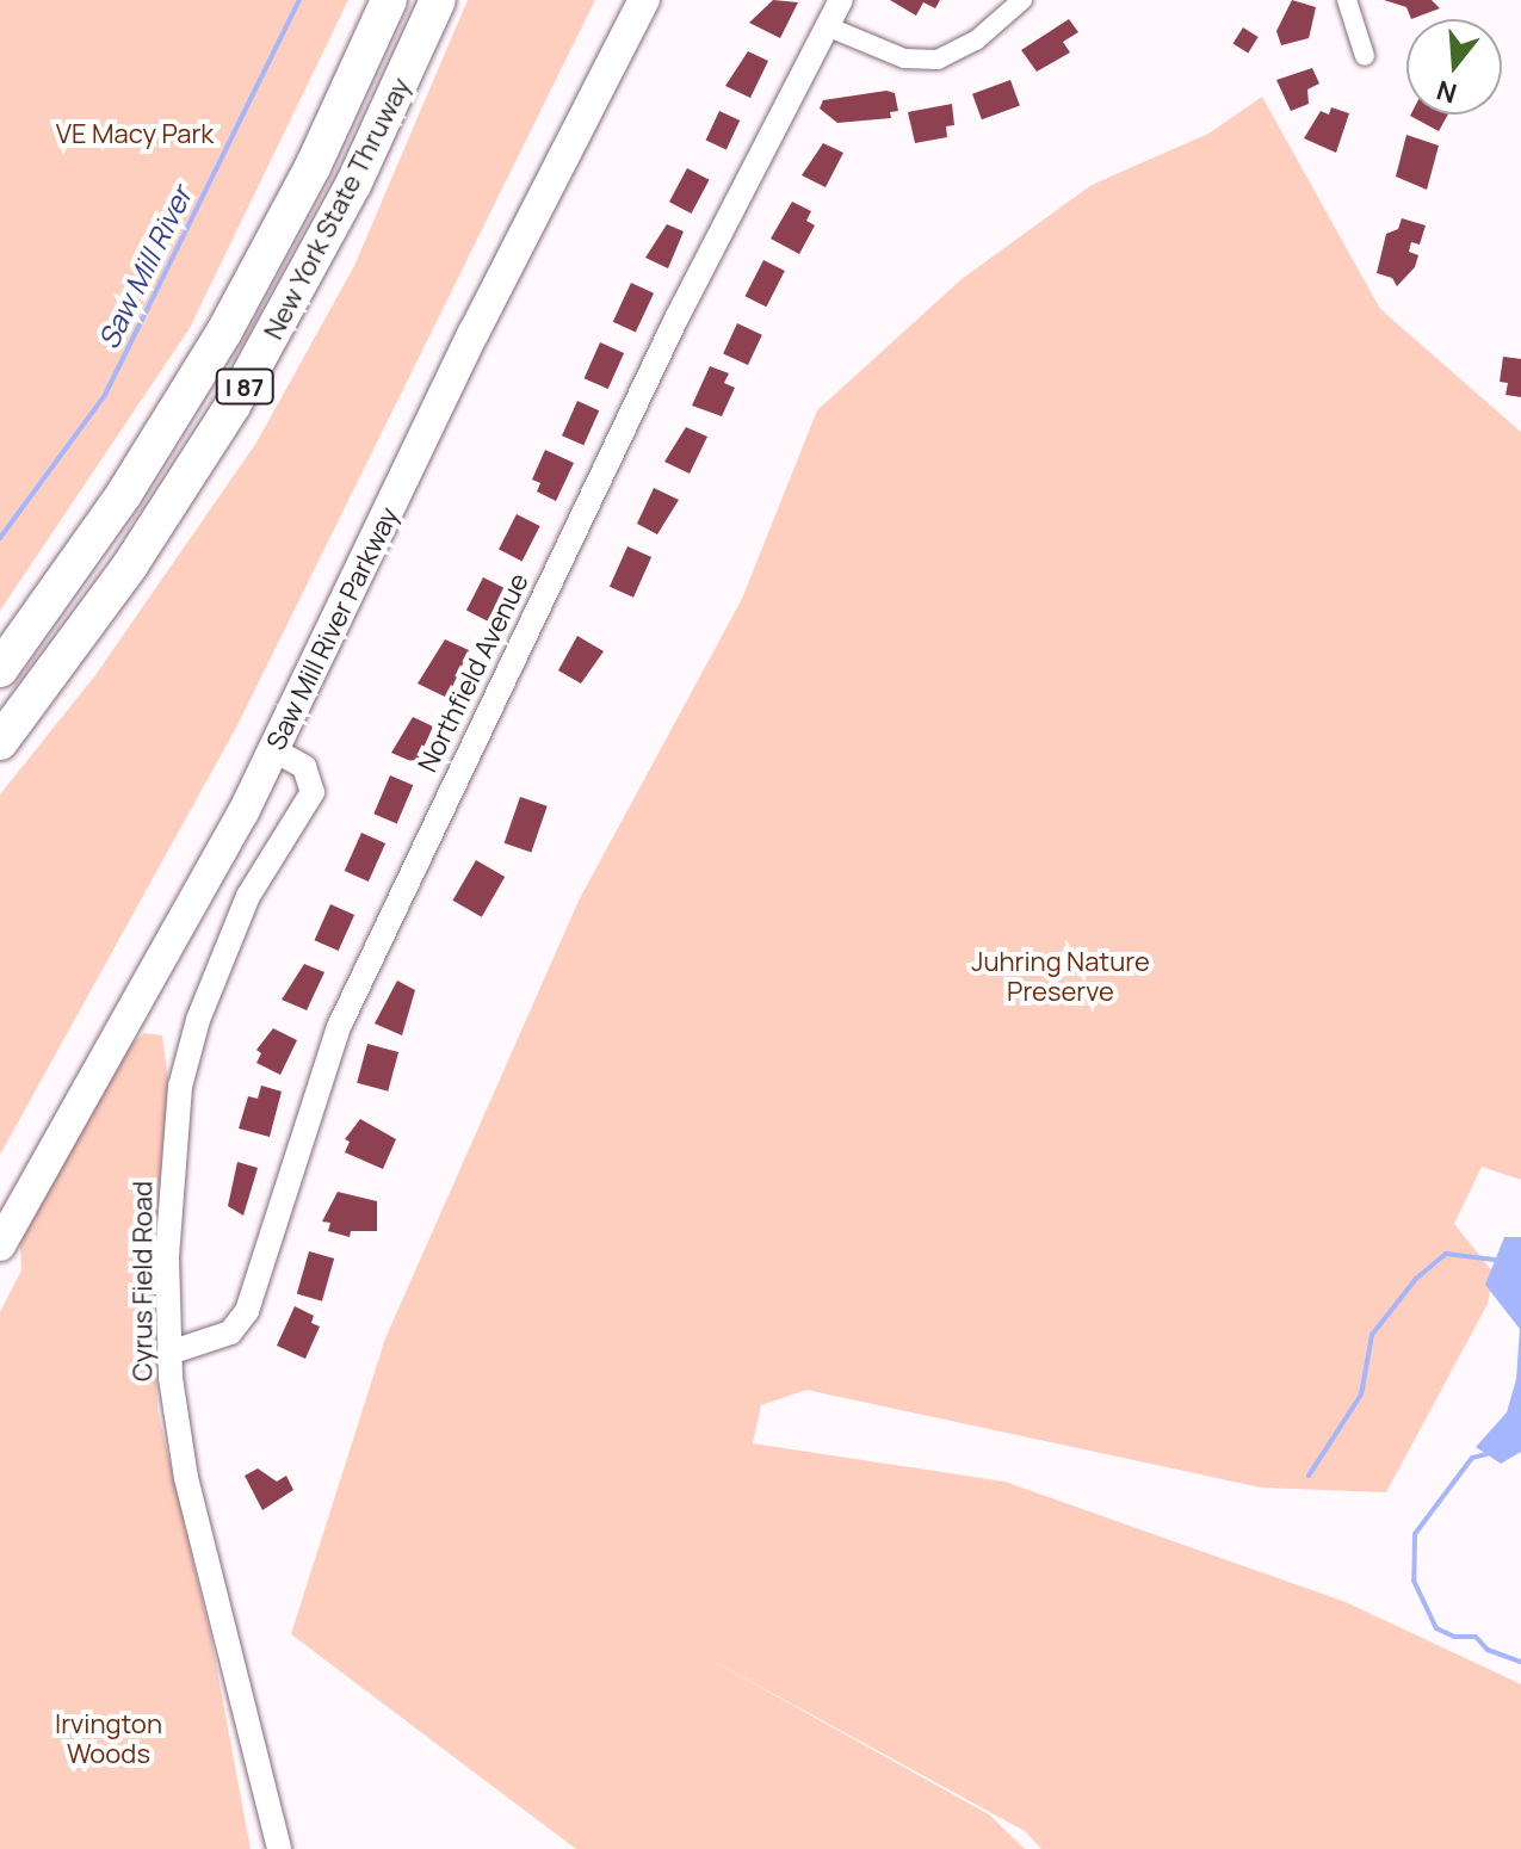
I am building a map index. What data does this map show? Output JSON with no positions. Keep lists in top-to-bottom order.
{
  "streets": {
    "highway": ["New York State Thruway", "I 87", "Saw Mill River Parkway"],
    "street": ["Northfield Avenue", "Cyrus Field Road"]
  },
  "crossings": [
    ["Saw Mill River Parkway", "Cyrus Field Road"],
    ["Northfield Avenue", "Cyrus Field Road"]
  ],
  "water": ["Saw Mill River"],
  "parks": ["VE Macy Park", "Juhring Nature Preserve", "Irvington Woods"],
  "north": "bottom"
}
